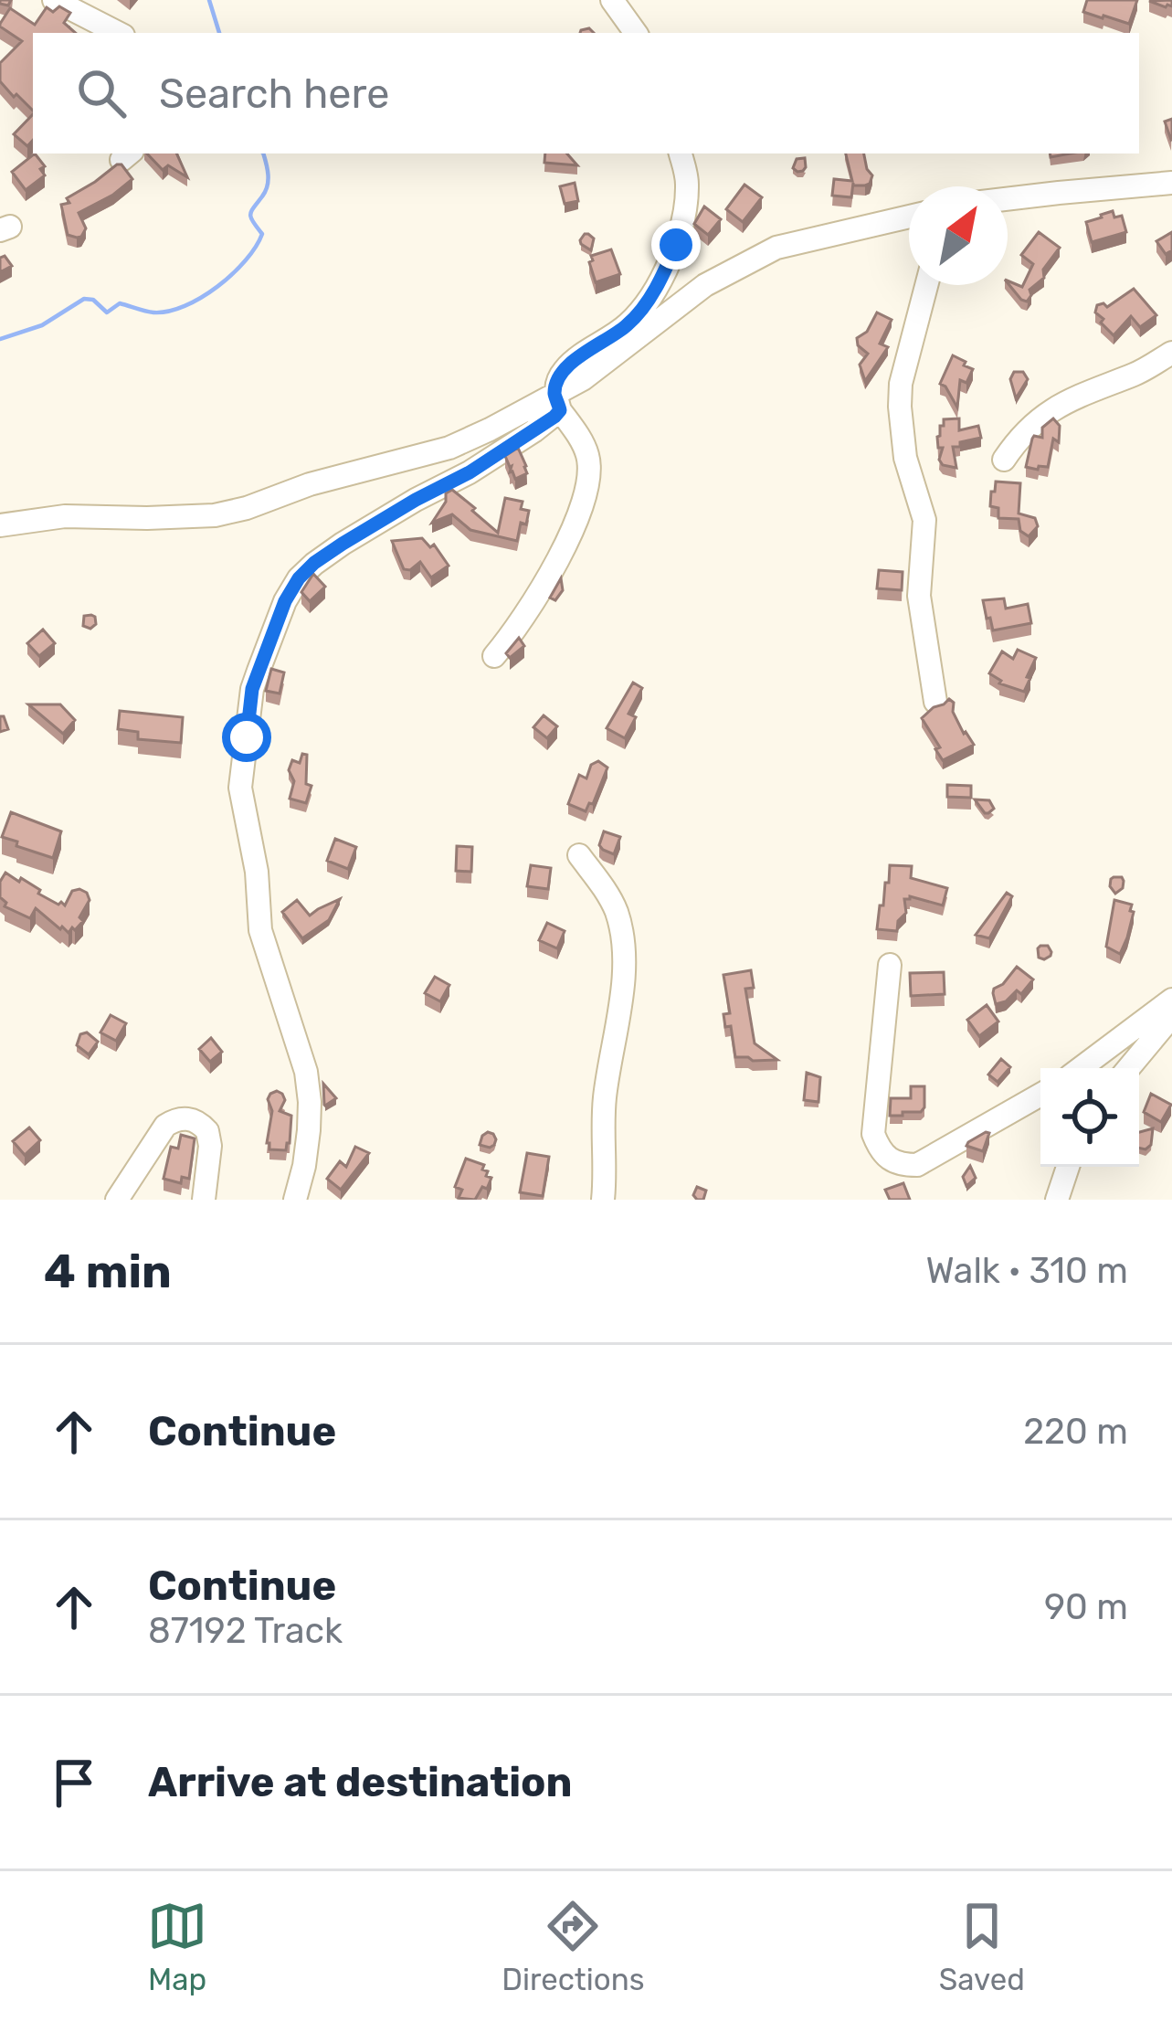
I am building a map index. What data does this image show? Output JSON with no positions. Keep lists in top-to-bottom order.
{
  "north": "top right",
  "page": {
    "search": "Search here",
    "heading": ["4 min", "Walk · 310 m"],
    "list": [
      ["Continue", "220 m"],
      ["Continue", "87192 Track", "90 m"],
      "Arrive at destination"
    ],
    "nav": ["Map", "Directions", "Saved"]
  }
}
